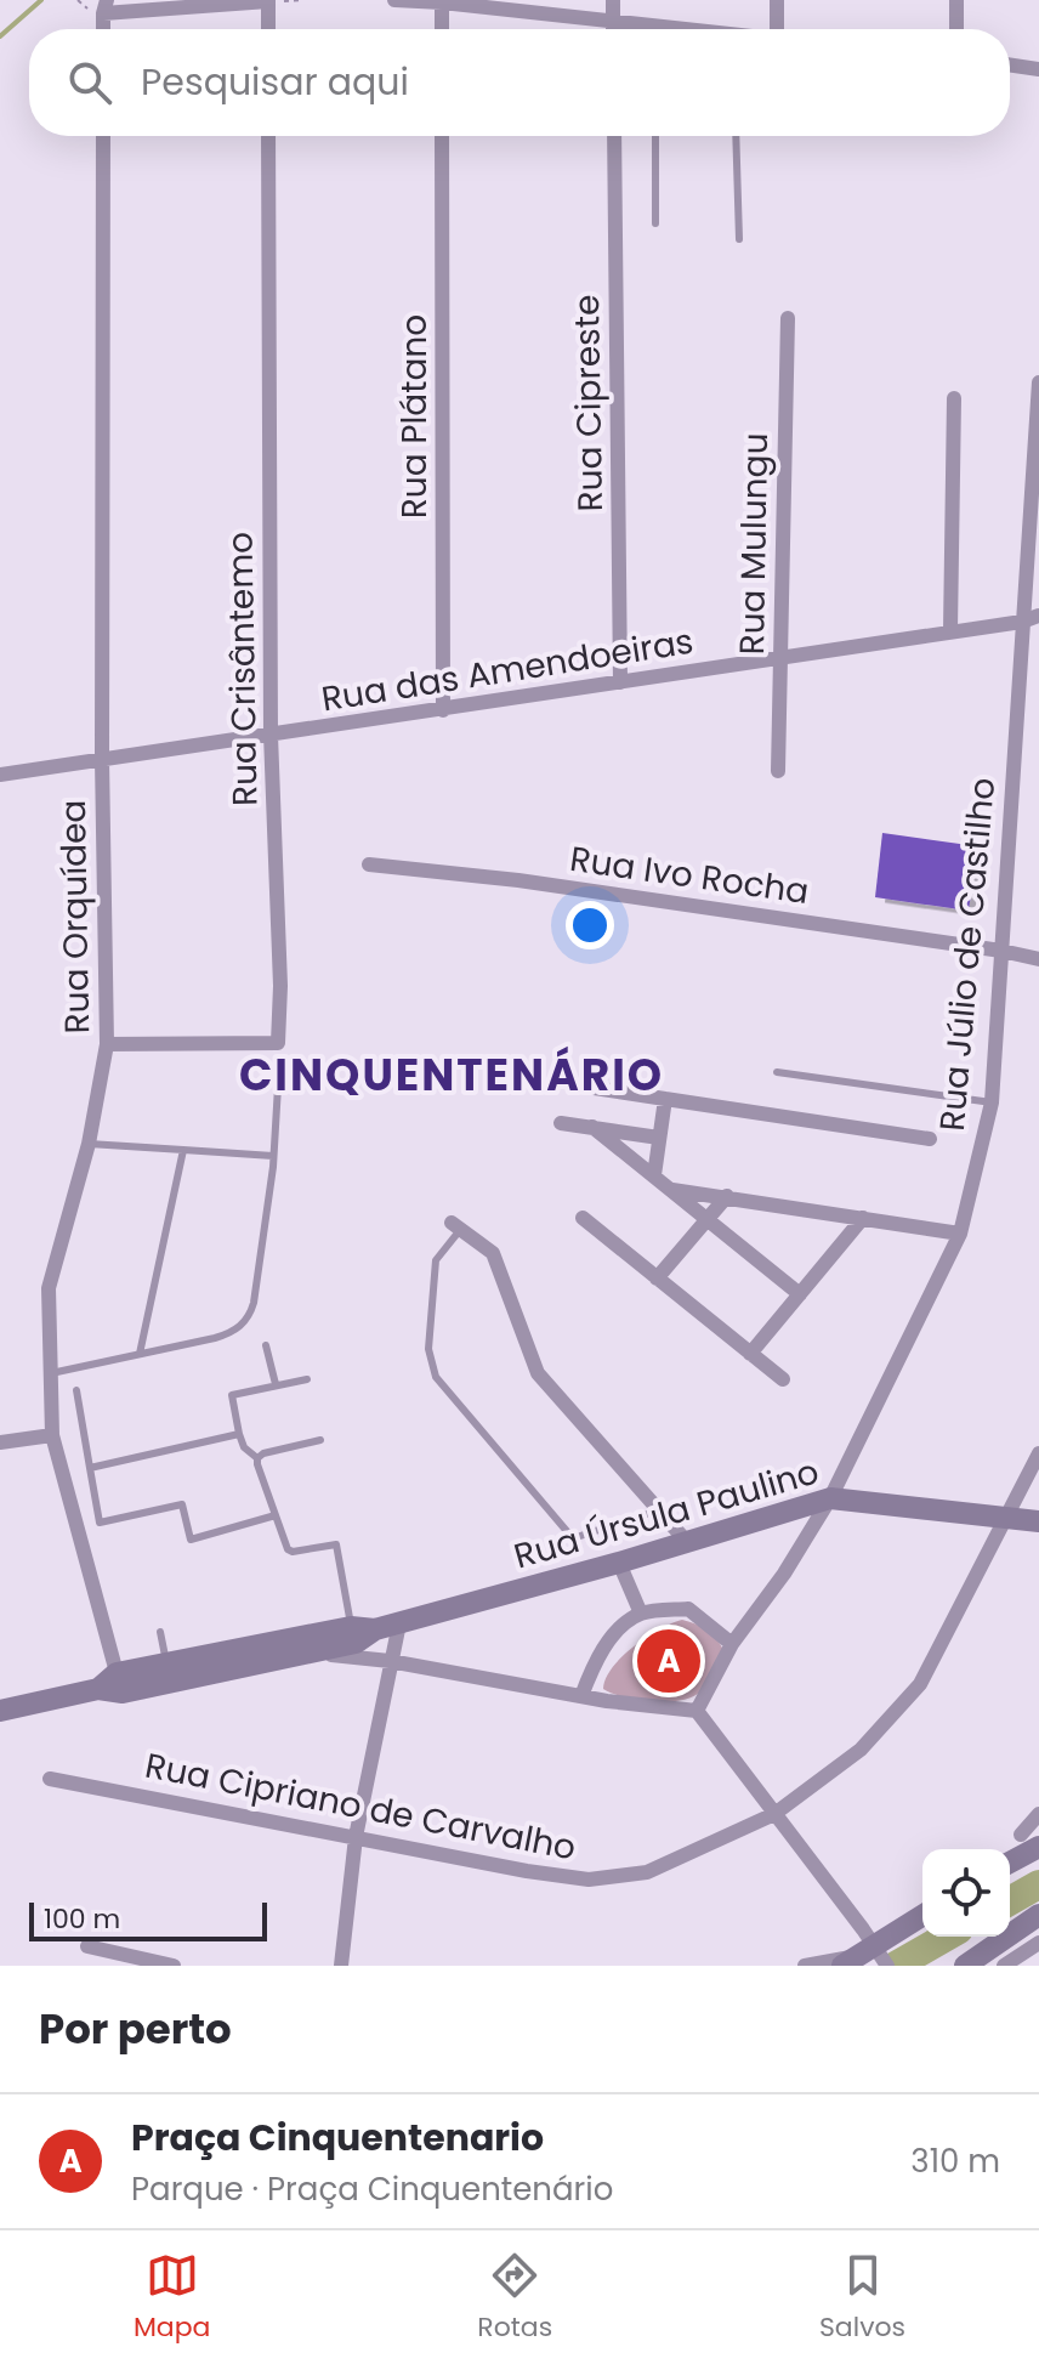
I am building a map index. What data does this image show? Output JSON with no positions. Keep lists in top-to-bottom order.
{
  "streets": {
    "street": [
      "Rua Cipreste",
      "Rua Plátano",
      "Rua Mulungu",
      "Rua Crisântemo",
      "Rua das Amendoeiras",
      "Rua Ivo Rocha",
      "Rua Orquídea",
      "Rua Júlio de Castilho",
      "Rua Úrsula Paulino",
      "Rua Cipriano de Carvalho"
    ]
  },
  "crossings": [
    ["Rua Cipreste", "Rua das Amendoeiras"],
    ["Rua Plátano", "Rua das Amendoeiras"],
    ["Rua Mulungu", "Rua das Amendoeiras"],
    ["Rua Crisântemo", "Rua das Amendoeiras"],
    ["Rua Crisântemo", "Rua Orquídea"],
    ["Rua das Amendoeiras", "Rua Orquídea"],
    ["Rua das Amendoeiras", "Rua Júlio de Castilho"],
    ["Rua Ivo Rocha", "Rua Júlio de Castilho"],
    ["Rua Orquídea", "Rua Úrsula Paulino"],
    ["Rua Júlio de Castilho", "Rua Úrsula Paulino"],
    ["Rua Úrsula Paulino", "Rua Cipriano de Carvalho"]
  ],
  "districts": ["CINQUENTENÁRIO"],
  "scale_bar": "100 m",
  "page": {
    "search": "Pesquisar aqui",
    "pins": "A",
    "scale": "100 m",
    "heading": "Por perto",
    "list": [
      {
        "mark": "A",
        "name": "Praça Cinquentenario",
        "note": "Parque · Praça Cinquentenário",
        "value": "310 m"
      }
    ],
    "nav": ["Mapa", "Rotas", "Salvos"]
  }
}
